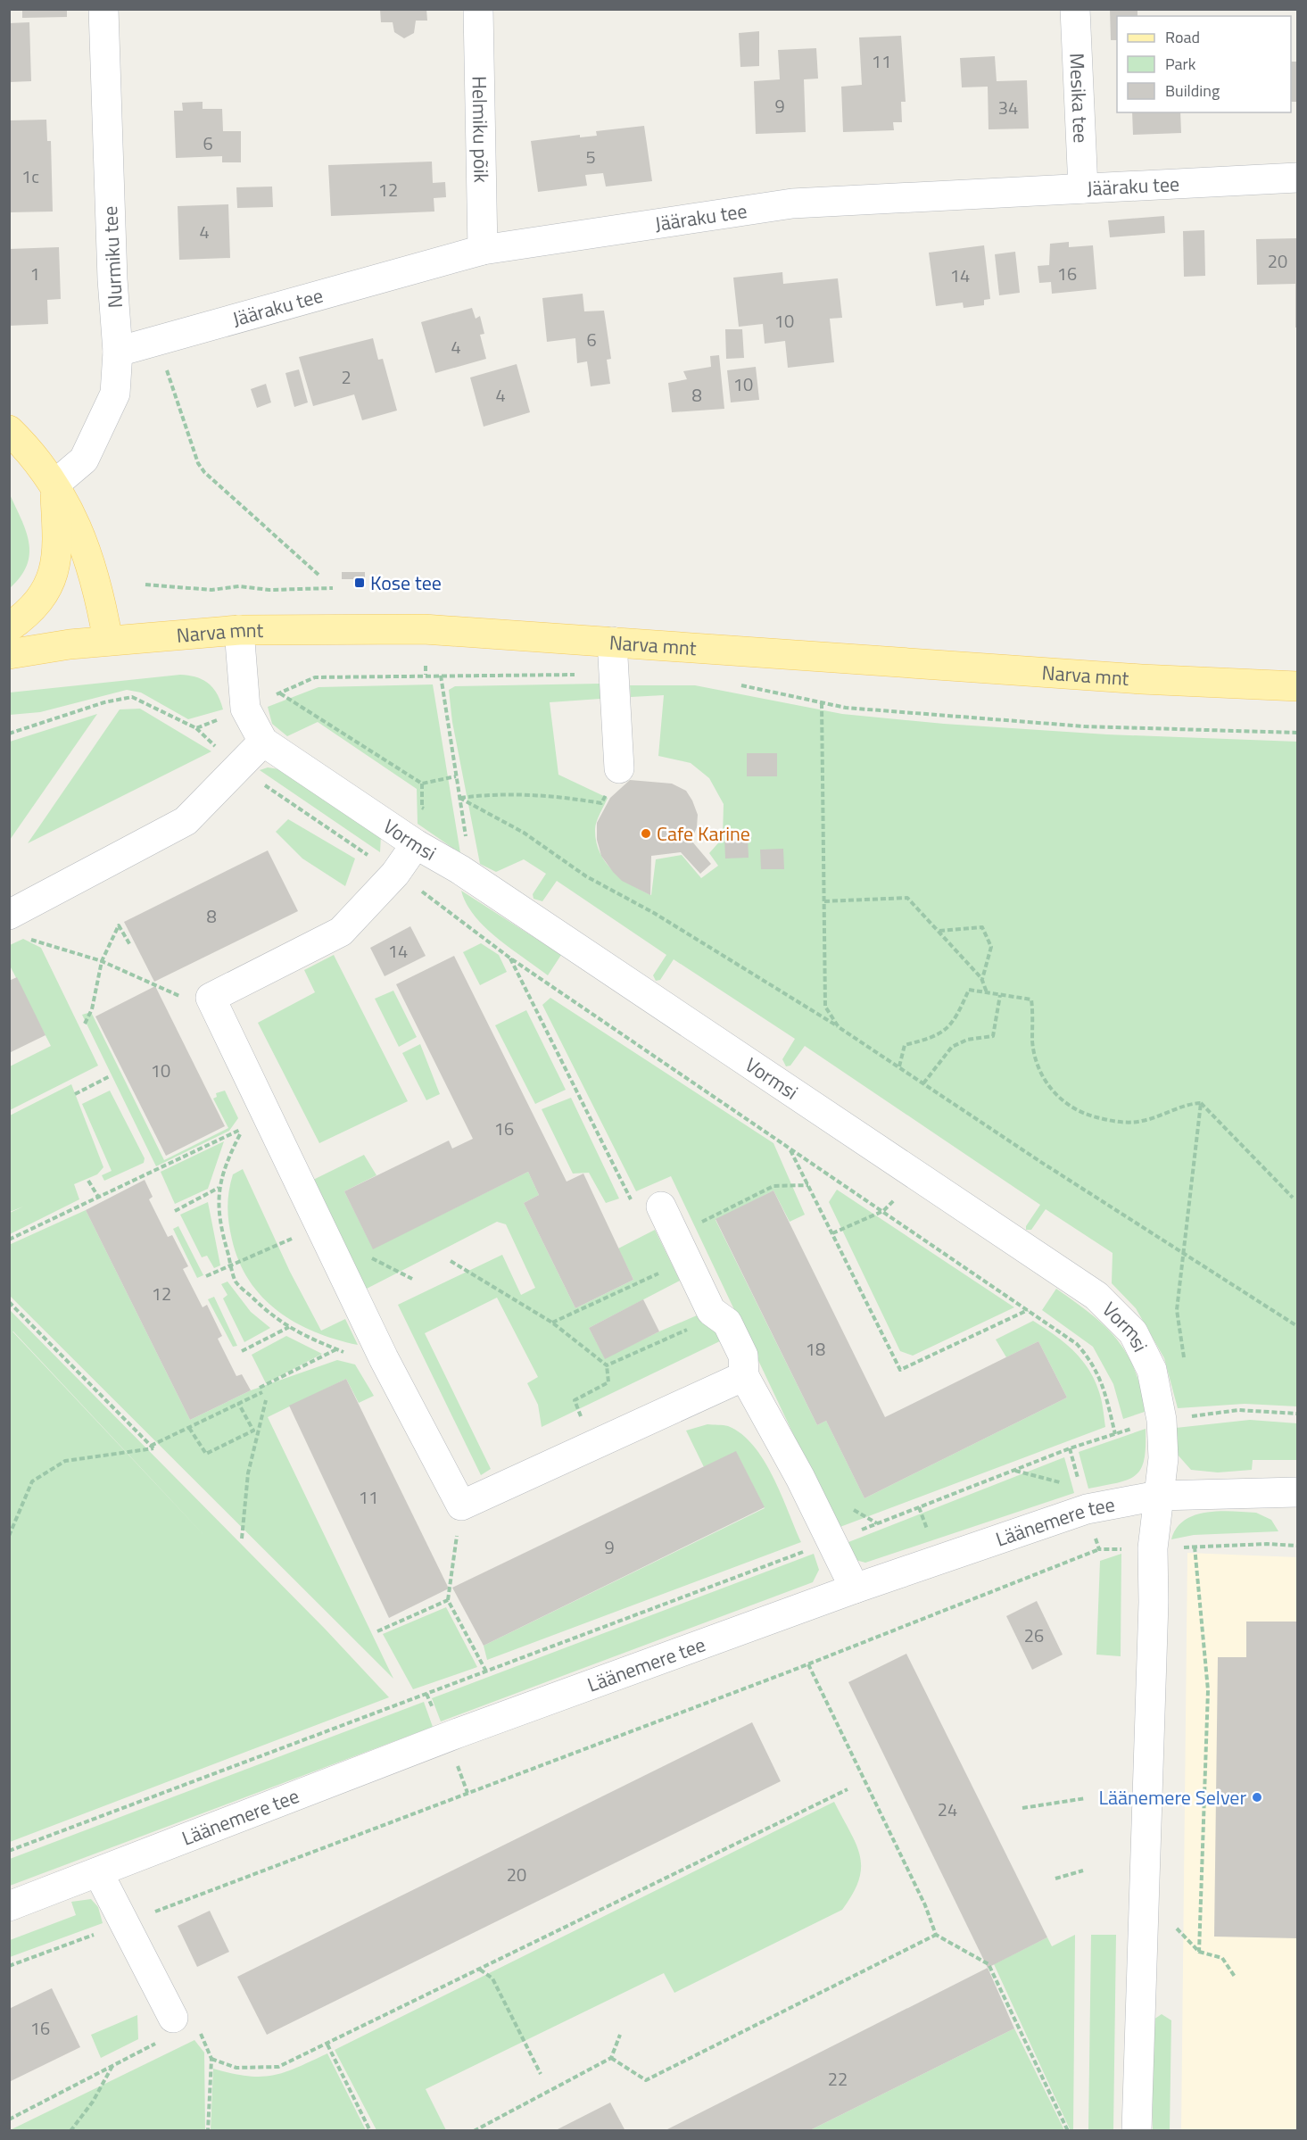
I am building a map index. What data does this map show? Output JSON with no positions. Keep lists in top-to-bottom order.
{
  "streets": {
    "main road": ["Narva mnt"],
    "street": [
      "Mesika tee",
      "Helmiku põik",
      "Jääraku tee",
      "Nurmiku tee",
      "Vormsi",
      "Läänemere tee"
    ]
  },
  "crossings": [
    ["Mesika tee", "Jääraku tee"],
    ["Helmiku põik", "Jääraku tee"],
    ["Jääraku tee", "Nurmiku tee"],
    ["Narva mnt", "Vormsi"],
    ["Vormsi", "Läänemere tee"]
  ],
  "places": {
    "transit": ["Kose tee"],
    "other": ["Cafe Karine", "Läänemere Selver"]
  },
  "house_numbers": [
    "11",
    "9",
    "34",
    "6",
    "5",
    "1c",
    "12",
    "4",
    "20",
    "1",
    "16",
    "14",
    "10",
    "6",
    "4",
    "2",
    "10",
    "4",
    "8",
    "8",
    "14",
    "10",
    "16",
    "12",
    "18",
    "11",
    "9",
    "26",
    "24",
    "20",
    "16",
    "22"
  ],
  "legend": ["Road", "Park", "Building"]
}
